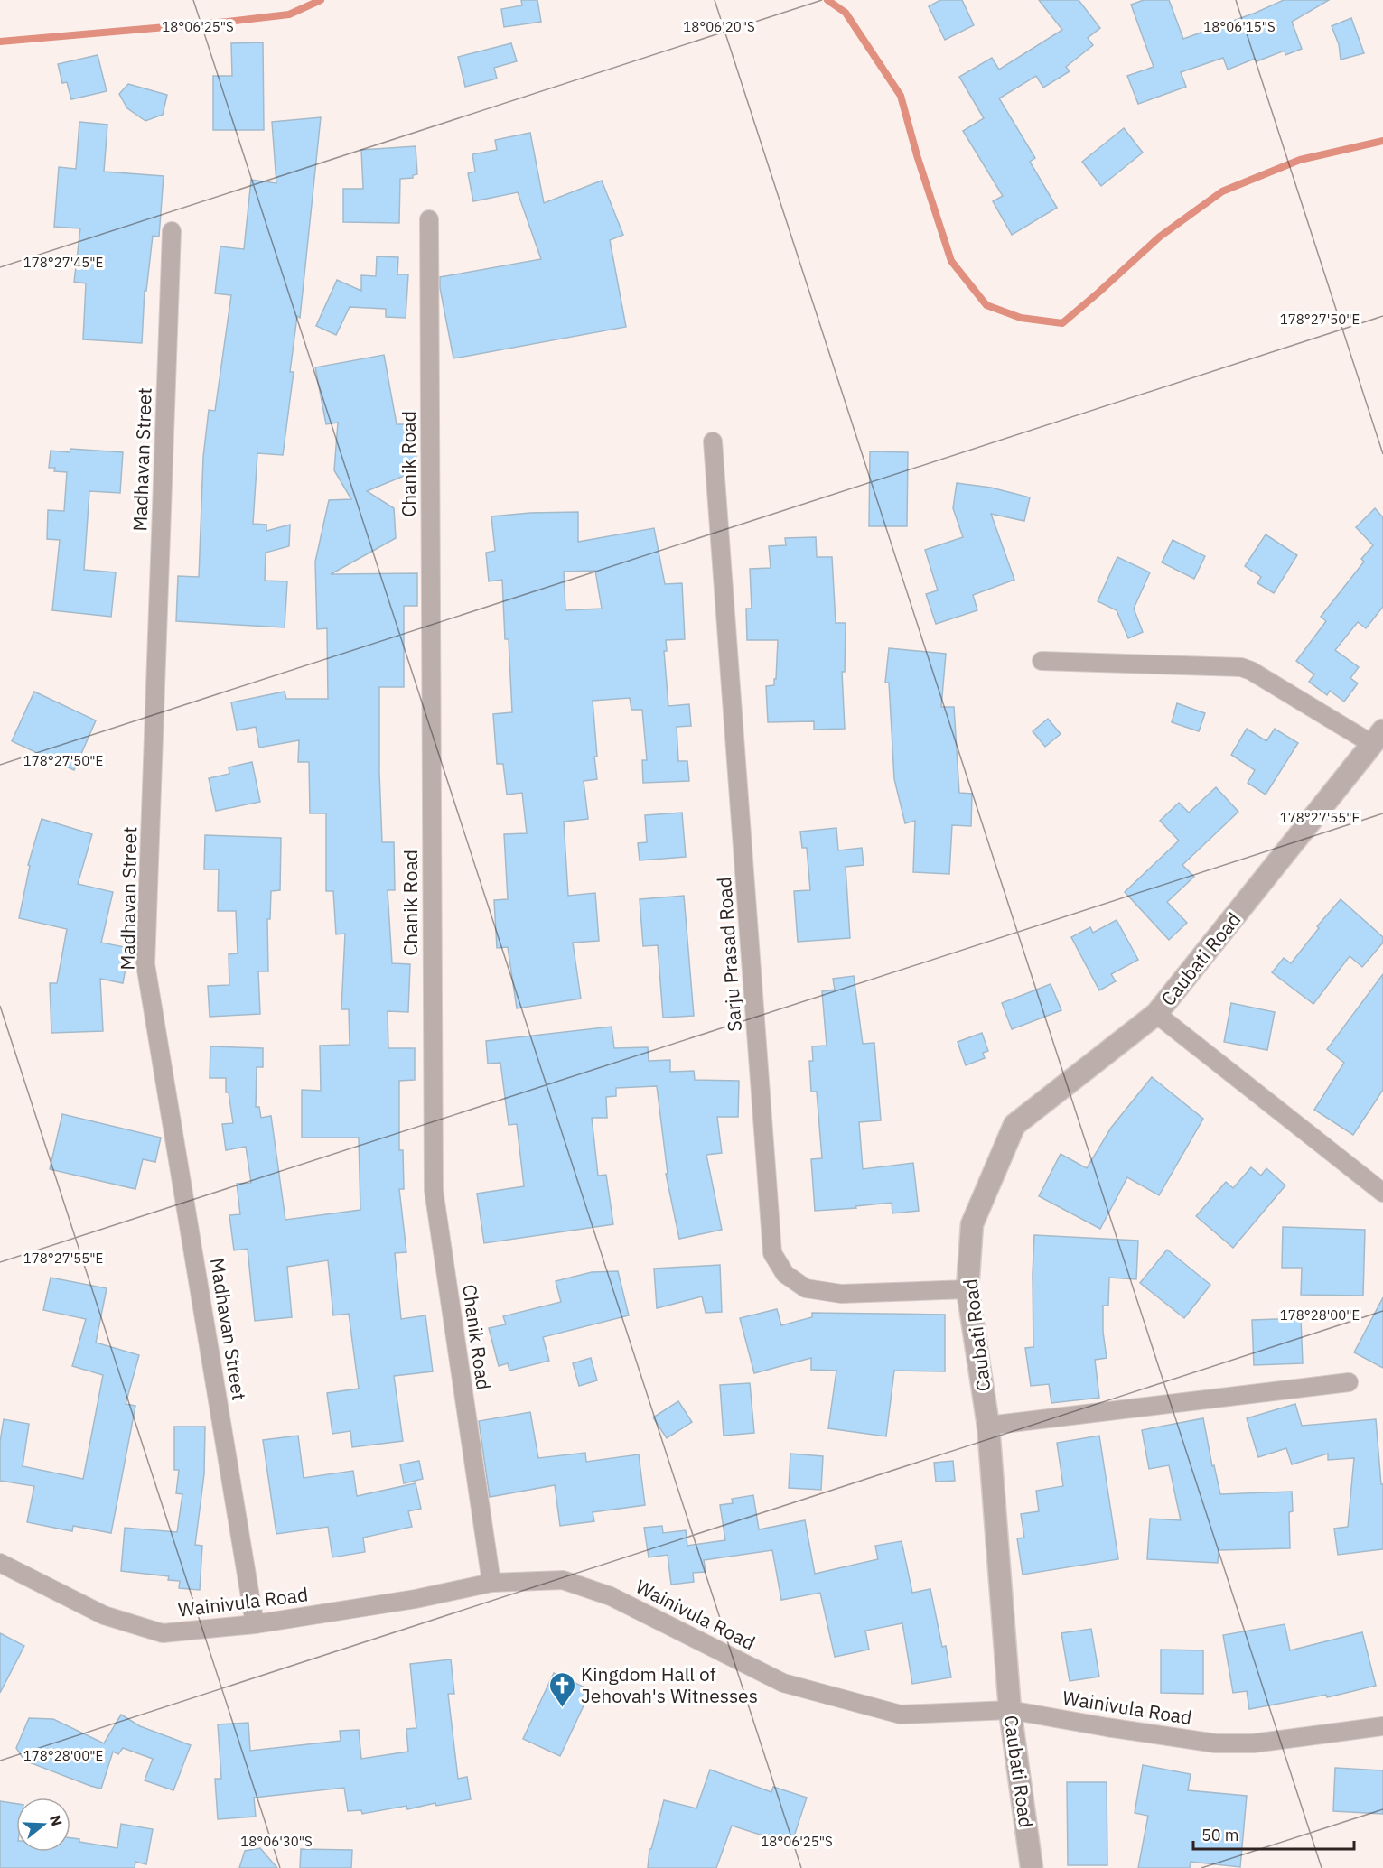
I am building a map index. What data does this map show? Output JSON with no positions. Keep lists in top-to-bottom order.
{
  "streets": {
    "street": [
      "Madhavan Street",
      "Chanik Road",
      "Sarju Prasad Road",
      "Caubati Road",
      "Wainivula Road"
    ]
  },
  "crossings": [
    ["Madhavan Street", "Wainivula Road"],
    ["Chanik Road", "Wainivula Road"],
    ["Sarju Prasad Road", "Caubati Road"],
    ["Caubati Road", "Wainivula Road"]
  ],
  "places": {
    "church": ["Kingdom Hall of Jehovah's Witnesses"]
  },
  "scale_bar": "50 m",
  "north": "right",
  "coordinates": [
    "18°06'25\"S",
    "18°06'20\"S",
    "18°06'15\"S",
    "178°27'45\"E",
    "178°27'50\"E",
    "178°27'55\"E",
    "178°28'00\"E",
    "18°06'30\"S"
  ]
}
